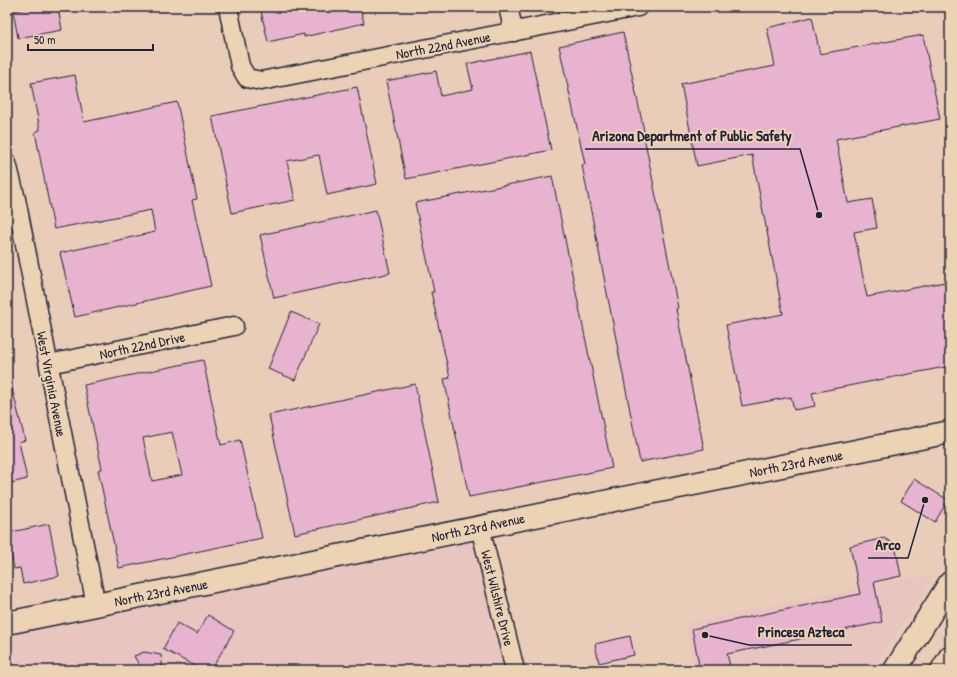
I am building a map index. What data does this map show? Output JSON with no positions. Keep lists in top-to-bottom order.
{
  "streets": {
    "street": [
      "North 22nd Avenue",
      "North 22nd Drive",
      "West Virginia Avenue",
      "North 23rd Avenue",
      "West Wilshire Drive"
    ]
  },
  "crossings": [
    ["North 22nd Drive", "West Virginia Avenue"],
    ["West Virginia Avenue", "North 23rd Avenue"],
    ["North 23rd Avenue", "West Wilshire Drive"]
  ],
  "places": ["Arizona Department of Public Safety", "Arco", "Princesa Azteca"],
  "scale_bar": "50 m"
}
